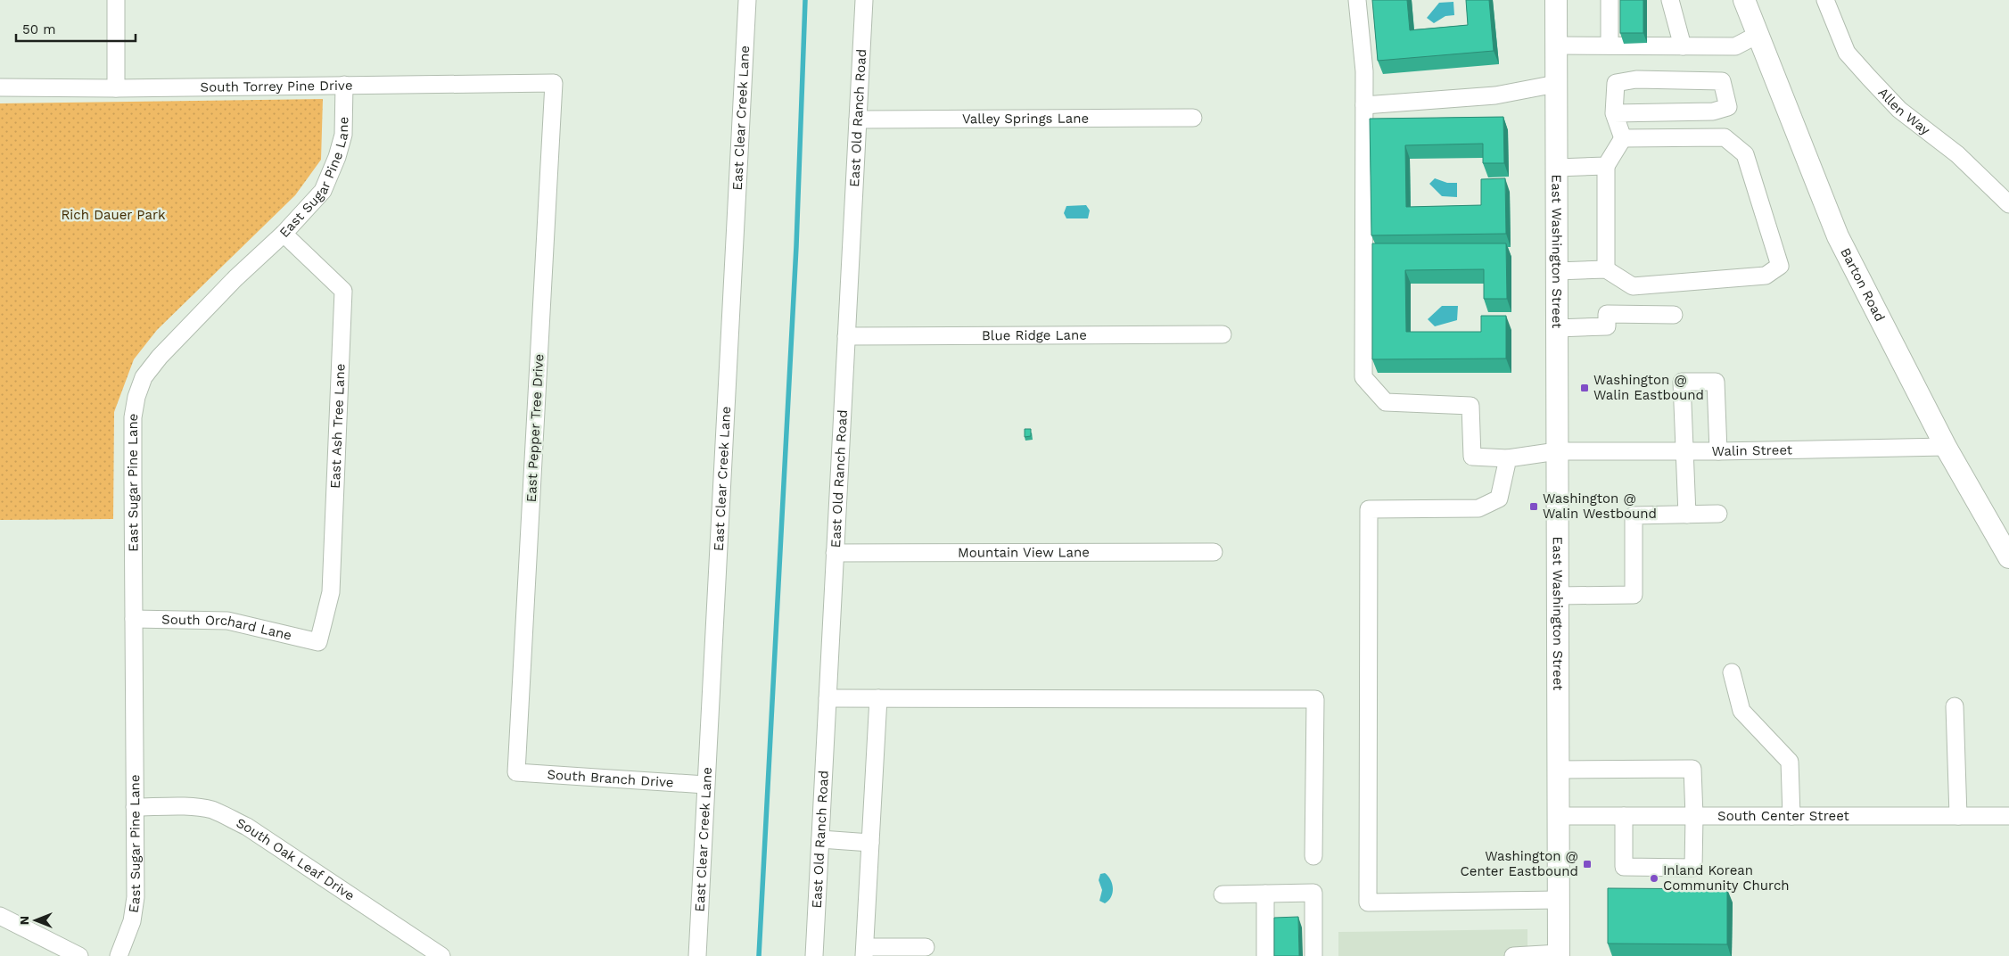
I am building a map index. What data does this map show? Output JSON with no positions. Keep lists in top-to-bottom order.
{
  "streets": {
    "main road": ["East Washington Street", "Barton Road"],
    "street": [
      "South Torrey Pine Drive",
      "Allen Way",
      "East Clear Creek Lane",
      "East Old Ranch Road",
      "Valley Springs Lane",
      "East Sugar Pine Lane",
      "Blue Ridge Lane",
      "East Ash Tree Lane",
      "East Pepper Tree Drive",
      "Walin Street",
      "Mountain View Lane",
      "South Orchard Lane",
      "South Branch Drive",
      "South Center Street",
      "South Oak Leaf Drive"
    ]
  },
  "crossings": [
    ["South Torrey Pine Drive", "East Sugar Pine Lane"],
    ["South Torrey Pine Drive", "East Pepper Tree Drive"],
    ["East Clear Creek Lane", "South Branch Drive"],
    ["East Old Ranch Road", "Valley Springs Lane"],
    ["East Old Ranch Road", "Blue Ridge Lane"],
    ["East Old Ranch Road", "Mountain View Lane"],
    ["East Sugar Pine Lane", "East Ash Tree Lane"],
    ["East Sugar Pine Lane", "South Orchard Lane"],
    ["East Sugar Pine Lane", "South Oak Leaf Drive"],
    ["East Washington Street", "Walin Street"],
    ["East Washington Street", "South Center Street"],
    ["Barton Road", "Walin Street"],
    ["East Ash Tree Lane", "South Orchard Lane"],
    ["East Pepper Tree Drive", "South Branch Drive"]
  ],
  "parks": ["Rich Dauer Park"],
  "places": {
    "transit": ["Washington @ Walin Eastbound", "Washington @ Walin Westbound", "Washington @ Center Eastbound"],
    "other": ["Inland Korean Community Church"]
  },
  "scale_bar": "50 m",
  "north": "left"
}
